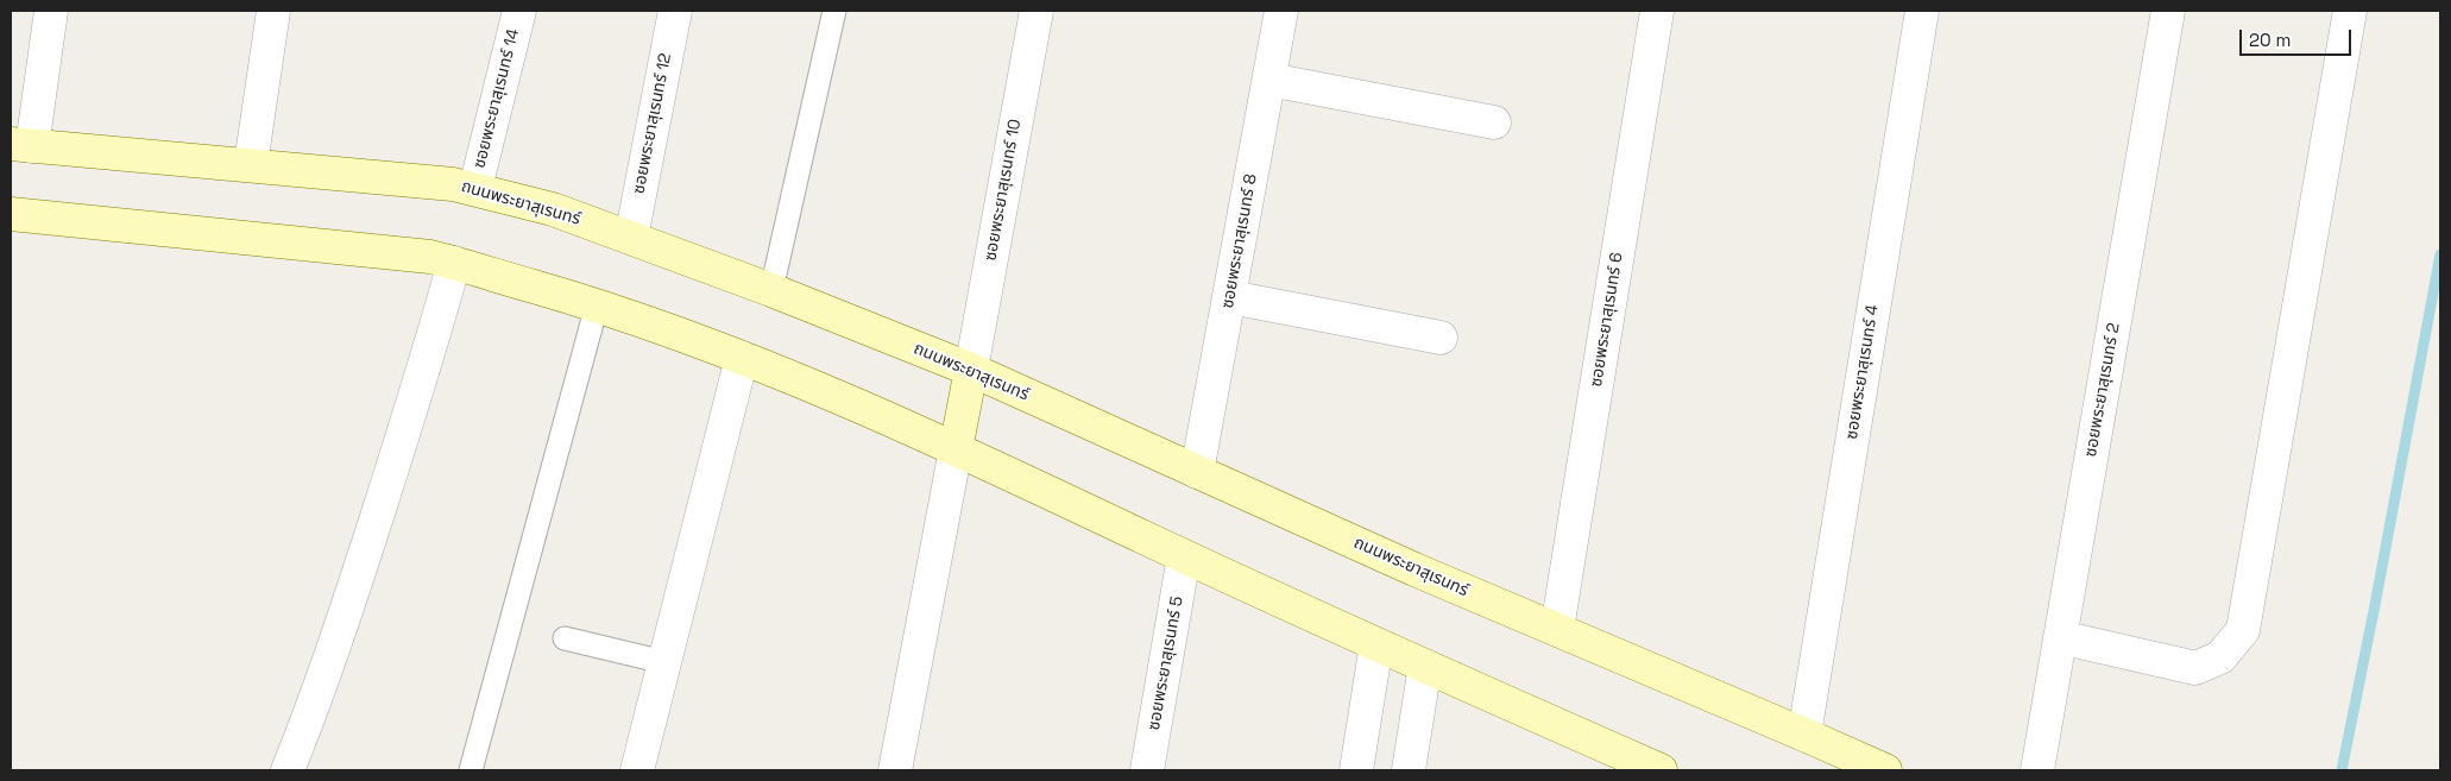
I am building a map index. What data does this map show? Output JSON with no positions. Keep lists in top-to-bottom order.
{
  "streets": {
    "street": [
      "ซอยพระยาสุเรนทร์ 14",
      "ซอยพระยาสุเรนทร์ 12",
      "ซอยพระยาสุเรนทร์ 10",
      "ถนนพระยาสุเรนทร์",
      "ซอยพระยาสุเรนทร์ 8",
      "ซอยพระยาสุเรนทร์ 6",
      "ซอยพระยาสุเรนทร์ 4",
      "ซอยพระยาสุเรนทร์ 2",
      "ซอยพระยาสุเรนทร์ 5"
    ]
  },
  "crossings": [
    ["ซอยพระยาสุเรนทร์ 14", "ถนนพระยาสุเรนทร์"],
    ["ซอยพระยาสุเรนทร์ 12", "ถนนพระยาสุเรนทร์"],
    ["ซอยพระยาสุเรนทร์ 10", "ถนนพระยาสุเรนทร์"],
    ["ถนนพระยาสุเรนทร์", "ซอยพระยาสุเรนทร์ 8"],
    ["ถนนพระยาสุเรนทร์", "ซอยพระยาสุเรนทร์ 6"],
    ["ถนนพระยาสุเรนทร์", "ซอยพระยาสุเรนทร์ 4"]
  ],
  "scale_bar": "20 m"
}
